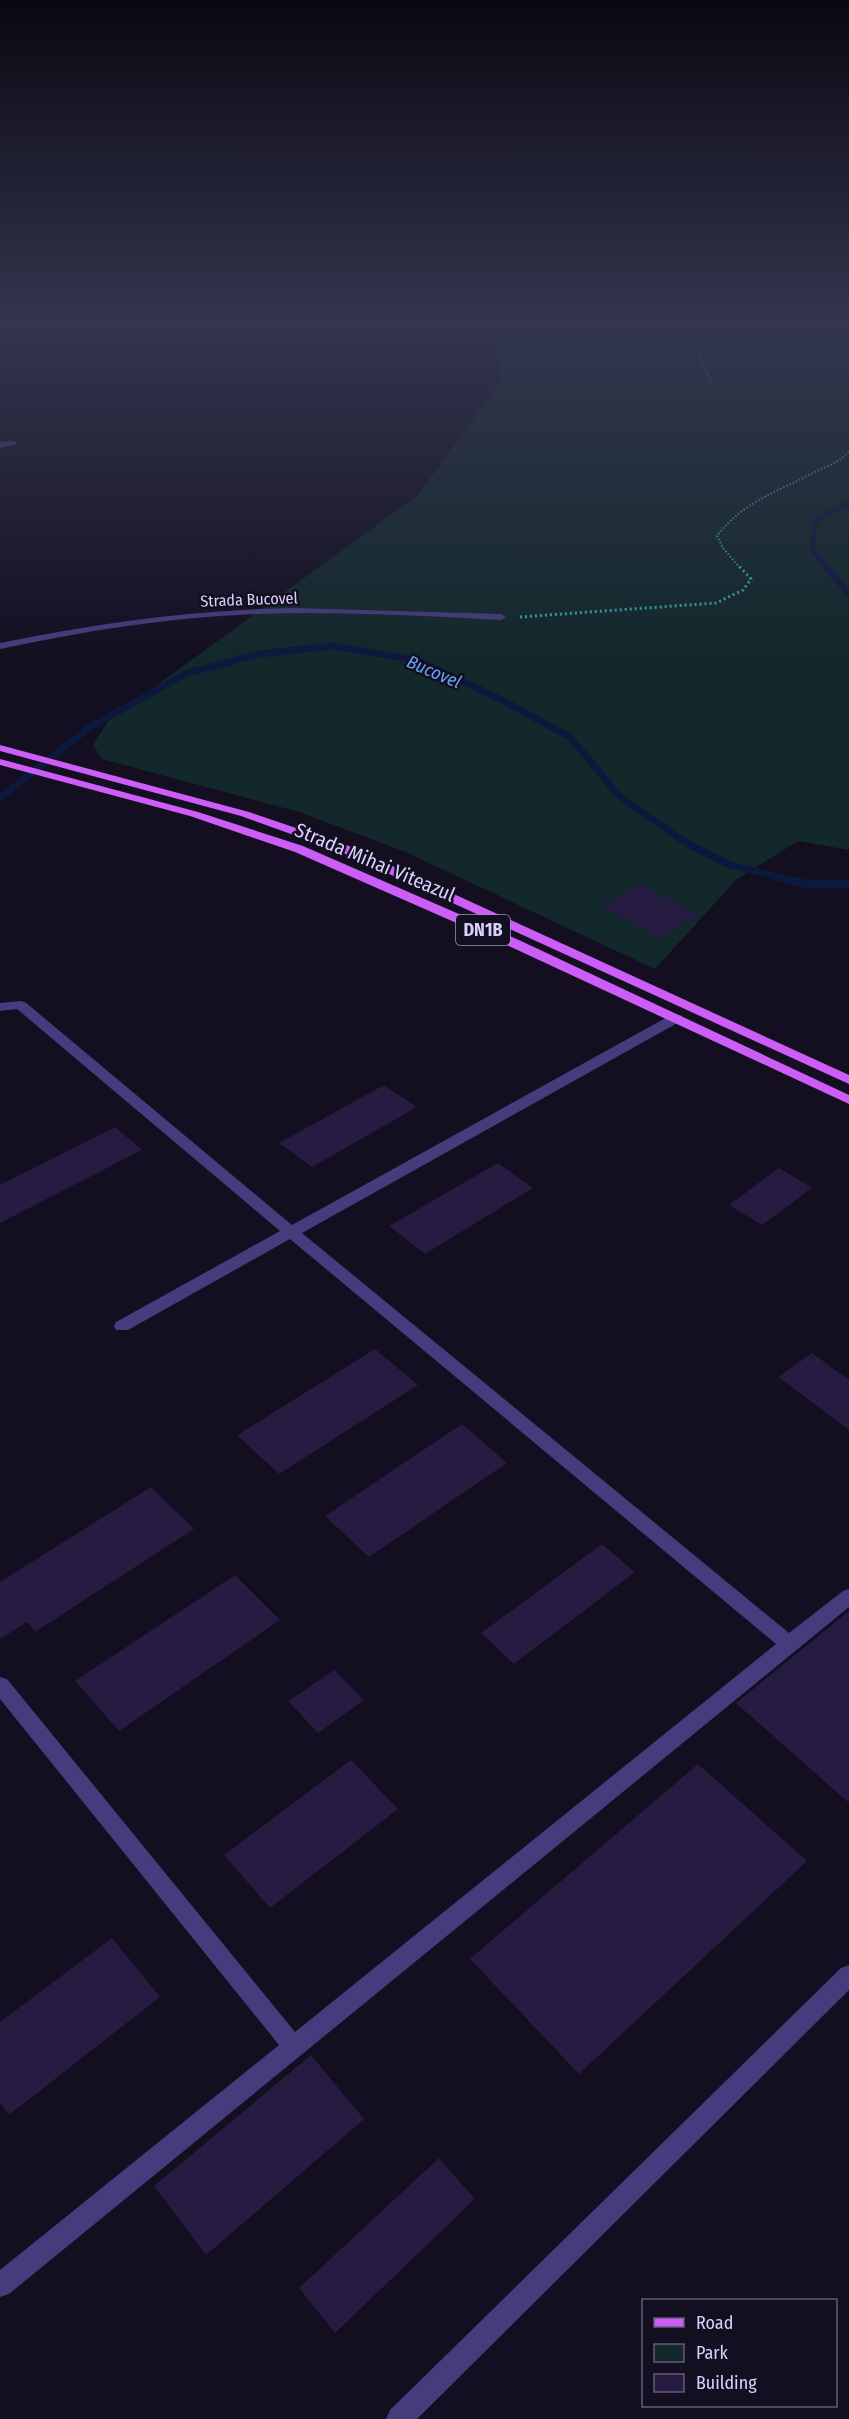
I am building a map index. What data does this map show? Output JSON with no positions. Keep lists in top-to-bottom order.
{
  "streets": {
    "main road": ["Strada Mihai Viteazul", "DN1B"],
    "street": ["Strada Bucovel"]
  },
  "water": ["Bucovel"],
  "legend": ["Road", "Park", "Building"]
}
